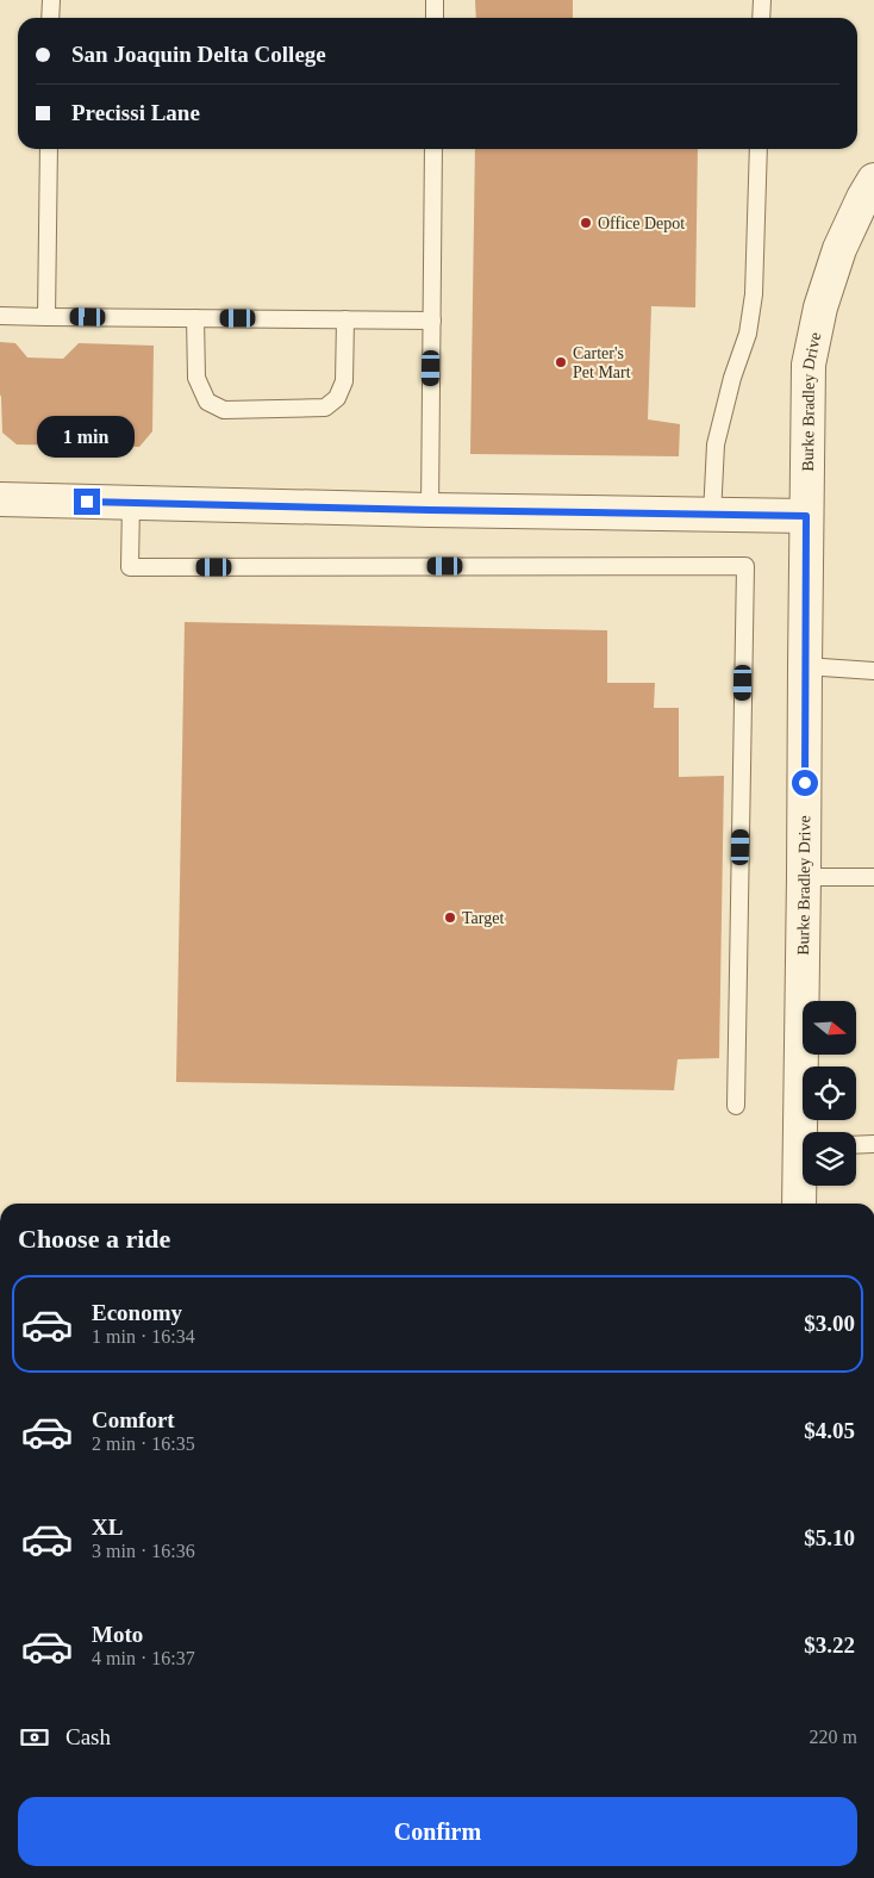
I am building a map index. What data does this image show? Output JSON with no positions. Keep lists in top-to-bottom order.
{
  "streets": {
    "street": ["Burke Bradley Drive"]
  },
  "places": ["Office Depot", "Carter's Pet Mart", "Target"],
  "north": "right",
  "page": {
    "banner": ["San Joaquin Delta College", "Precissi Lane"],
    "bubble": "1 min",
    "heading": "Choose a ride",
    "list": [
      {
        "name": "Economy",
        "note": "1 min · 16:34",
        "value": "$3.00"
      },
      {
        "name": "Comfort",
        "note": "2 min · 16:35",
        "value": "$4.05"
      },
      {
        "name": "XL",
        "note": "3 min · 16:36",
        "value": "$5.10"
      },
      {
        "name": "Moto",
        "note": "4 min · 16:37",
        "value": "$3.22"
      }
    ],
    "pay": ["Cash", "220 m"],
    "buttons": "Confirm"
  }
}
